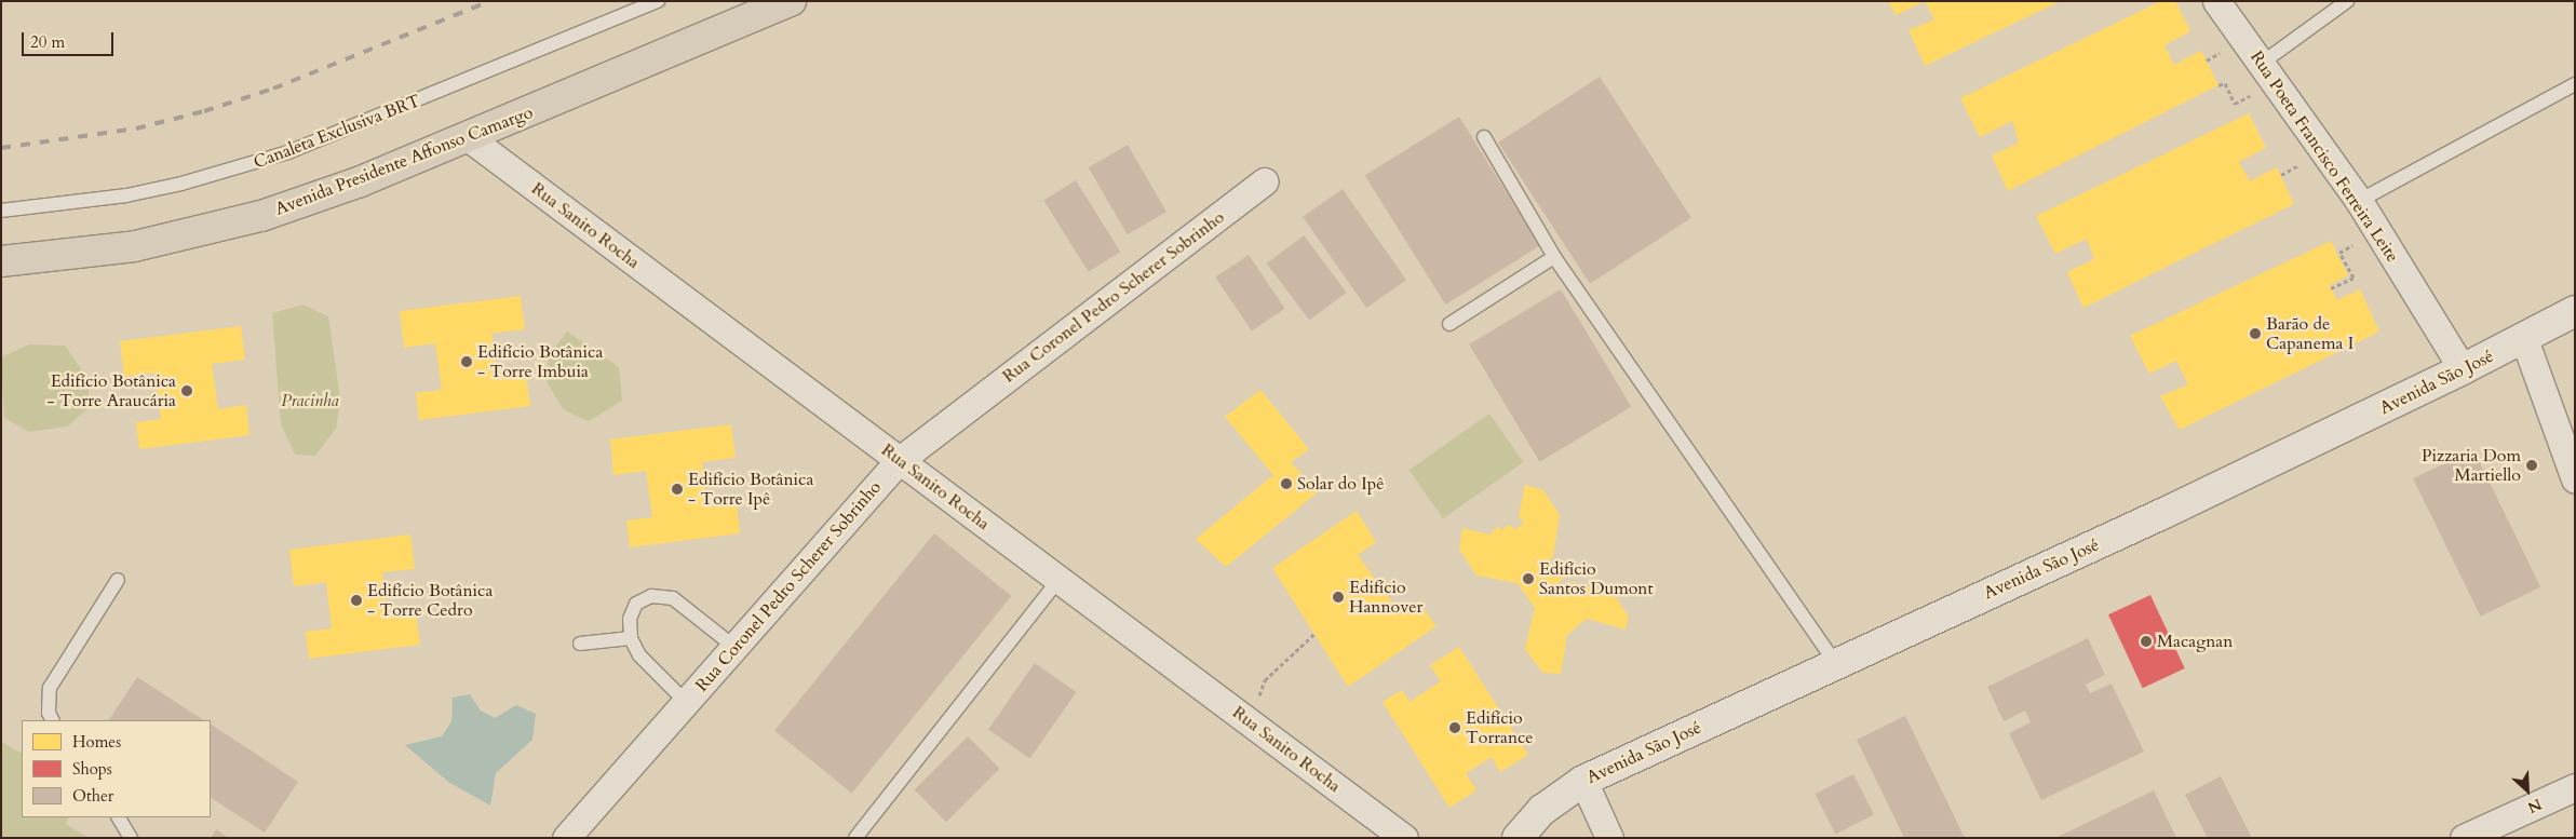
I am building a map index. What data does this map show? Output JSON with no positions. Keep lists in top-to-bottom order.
{
  "streets": {
    "main road": ["Avenida Presidente Affonso Camargo"],
    "street": [
      "Rua Poeta Francisco Ferreira Leite",
      "Rua Sanito Rocha",
      "Rua Coronel Pedro Scherer Sobrinho",
      "Avenida São José"
    ],
    "lane": ["Canaleta Exclusiva BRT"]
  },
  "crossings": [
    ["Rua Poeta Francisco Ferreira Leite", "Avenida São José"],
    ["Avenida Presidente Affonso Camargo", "Rua Sanito Rocha"],
    ["Rua Sanito Rocha", "Rua Coronel Pedro Scherer Sobrinho"]
  ],
  "parks": ["Pracinha"],
  "places": [
    "Barão de Capanema I",
    "Edifício Botânica - Torre Imbuia",
    "Edifício Botânica - Torre Araucária",
    "Pizzaria Dom Martiello",
    "Solar do Ipê",
    "Edifício Botânica - Torre Ipê",
    "Edifício Santos Dumont",
    "Edifício Hannover",
    "Edifício Botânica - Torre Cedro",
    "Macagnan",
    "Edifício Torrance"
  ],
  "legend": ["Homes", "Shops", "Other"],
  "scale_bar": "20 m",
  "north": "bottom right"
}
